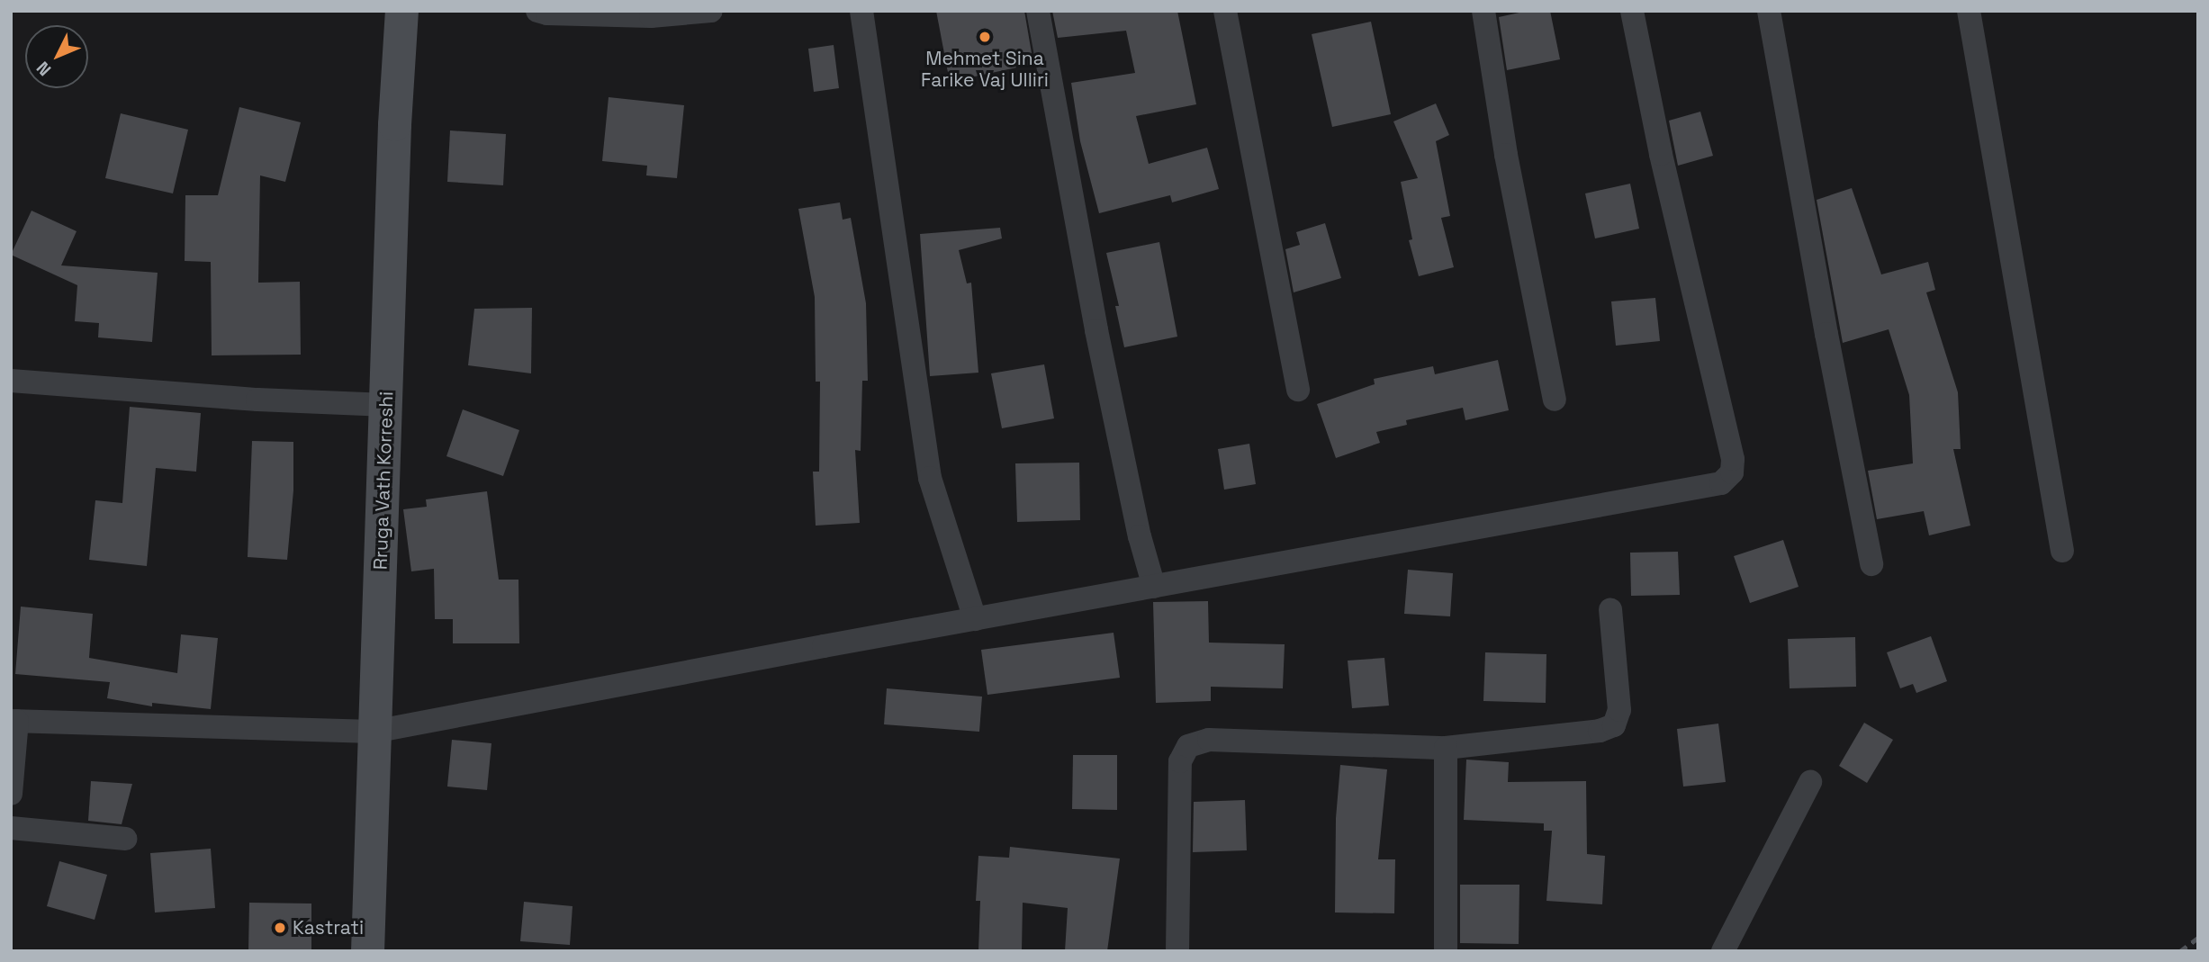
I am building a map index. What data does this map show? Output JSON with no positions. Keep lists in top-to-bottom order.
{
  "streets": {
    "main road": ["Rruga Vath Korreshi"]
  },
  "places": ["Mehmet Sina Farike Vaj Ulliri", "Kastrati"],
  "north": "bottom left"
}
